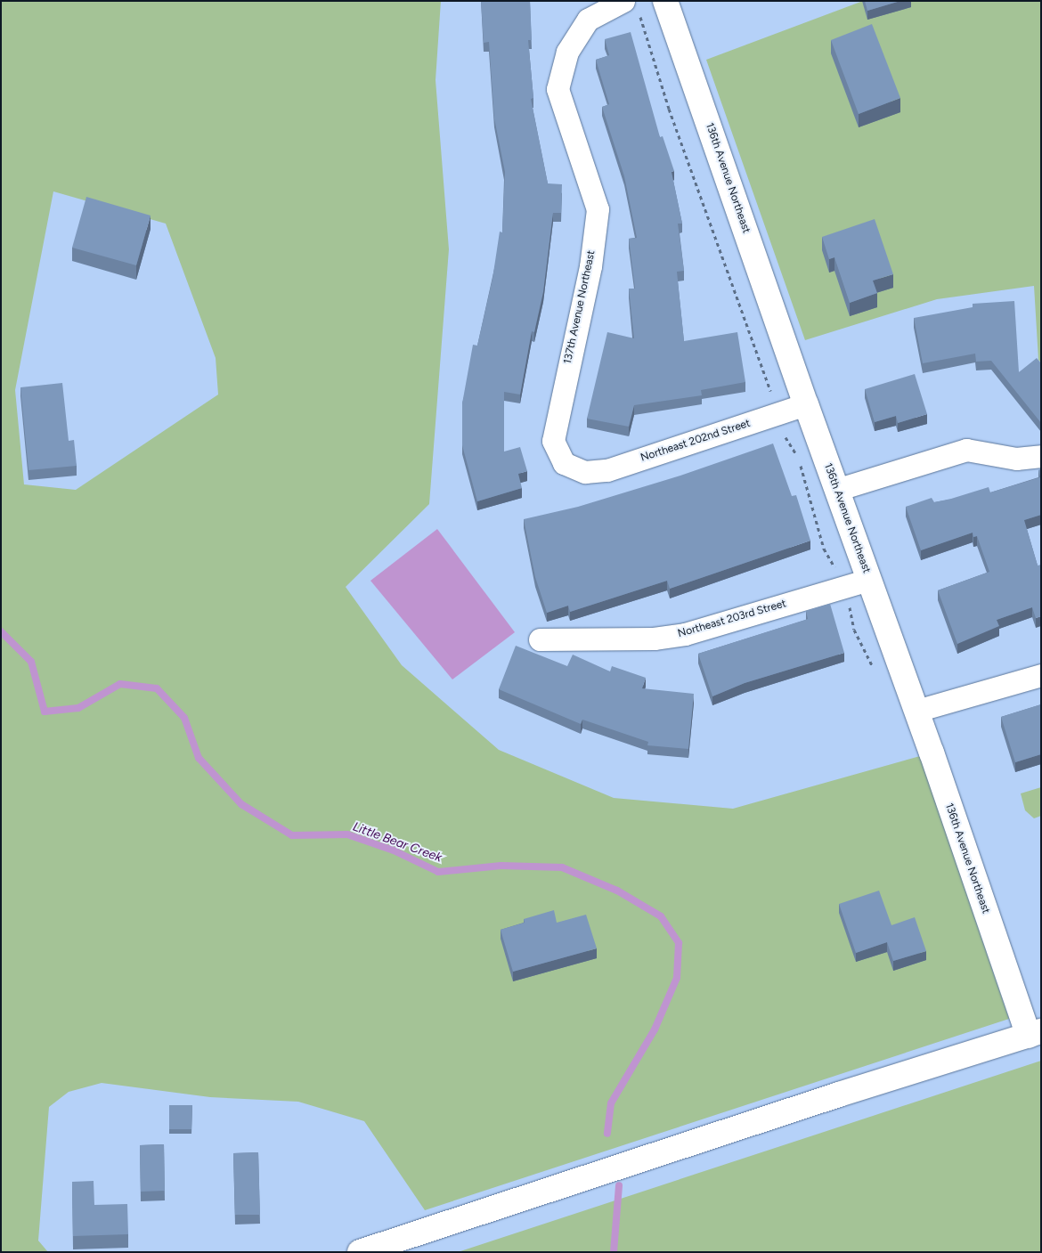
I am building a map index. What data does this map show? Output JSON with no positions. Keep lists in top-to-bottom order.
{
  "streets": {
    "street": [
      "136th Avenue Northeast",
      "137th Avenue Northeast",
      "Northeast 202nd Street",
      "Northeast 203rd Street"
    ]
  },
  "crossings": [
    ["136th Avenue Northeast", "Northeast 202nd Street"],
    ["136th Avenue Northeast", "Northeast 203rd Street"],
    ["137th Avenue Northeast", "Northeast 202nd Street"]
  ],
  "water": ["Little Bear Creek"]
}
